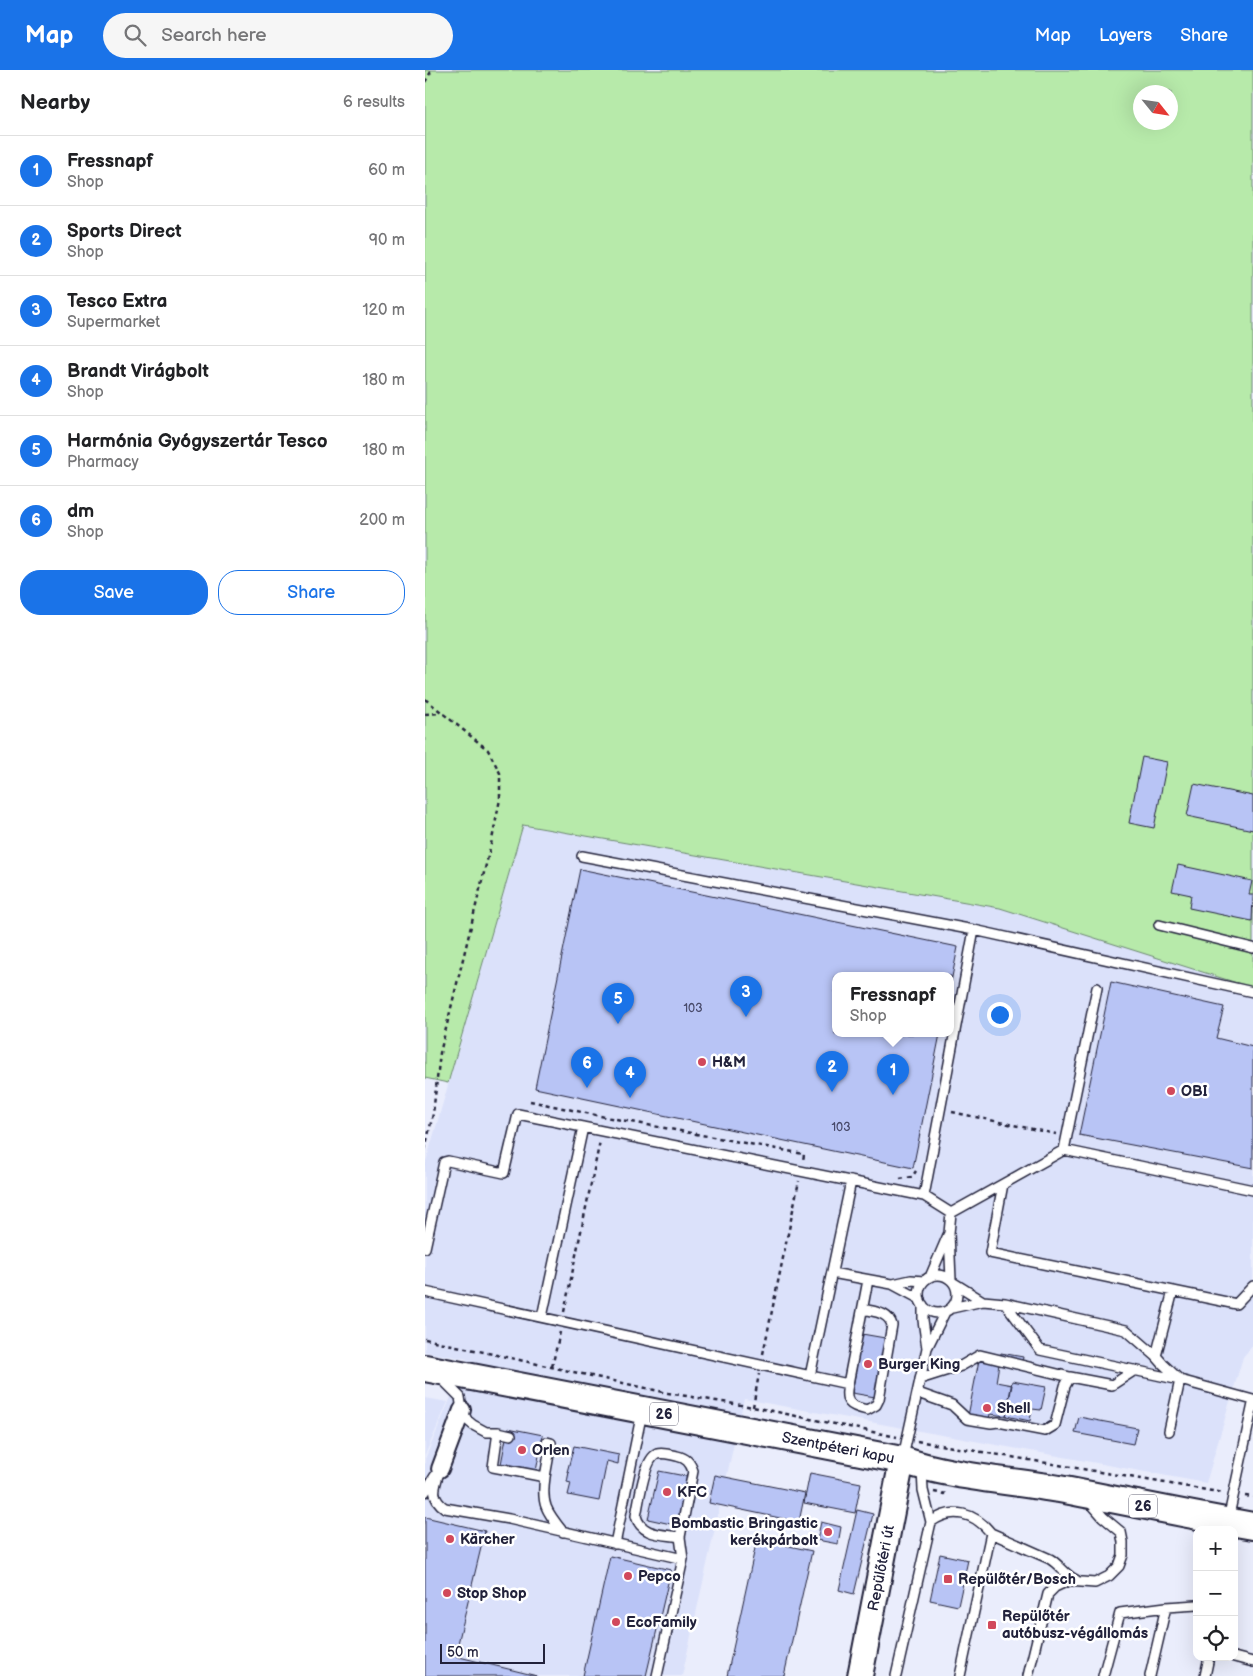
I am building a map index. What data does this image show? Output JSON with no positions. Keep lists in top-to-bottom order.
{
  "streets": {
    "main road": ["26", "Szentpéteri kapu"],
    "street": ["Repülőtéri út"]
  },
  "crossings": [
    ["Szentpéteri kapu", "Repülőtéri út"]
  ],
  "places": {
    "other": [
      "H&M",
      "OBI",
      "Burger King",
      "Shell",
      "Orlen",
      "KFC",
      "Bombastic Bringastic kerékpárbolt",
      "Kärcher",
      "Pepco",
      "Stop Shop",
      "EcoFamily"
    ],
    "transit": ["Repülőtér/Bosch", "Repülőtér autóbusz-végállomás"]
  },
  "house_numbers": ["103", "103"],
  "scale_bar": "50 m",
  "north": "bottom right",
  "page": {
    "header": "Map",
    "search": "Search here",
    "nav": ["Map", "Layers", "Share"],
    "heading": ["Nearby", "6 results"],
    "list": [
      {
        "mark": "1",
        "name": "Fressnapf",
        "note": "Shop",
        "value": "60 m"
      },
      {
        "mark": "2",
        "name": "Sports Direct",
        "note": "Shop",
        "value": "90 m"
      },
      {
        "mark": "3",
        "name": "Tesco Extra",
        "note": "Supermarket",
        "value": "120 m"
      },
      {
        "mark": "4",
        "name": "Brandt Virágbolt",
        "note": "Shop",
        "value": "180 m"
      },
      {
        "mark": "5",
        "name": "Harmónia Gyógyszertár Tesco",
        "note": "Pharmacy",
        "value": "180 m"
      },
      {
        "mark": "6",
        "name": "dm",
        "note": "Shop",
        "value": "200 m"
      }
    ],
    "buttons": ["Save", "Share"],
    "popup": ["Fressnapf", "Shop"],
    "pins": [
      "3",
      "5",
      "6",
      "2",
      "1",
      "4"
    ],
    "map_buttons": ["+", "−"],
    "scale": "50 m"
  }
}
